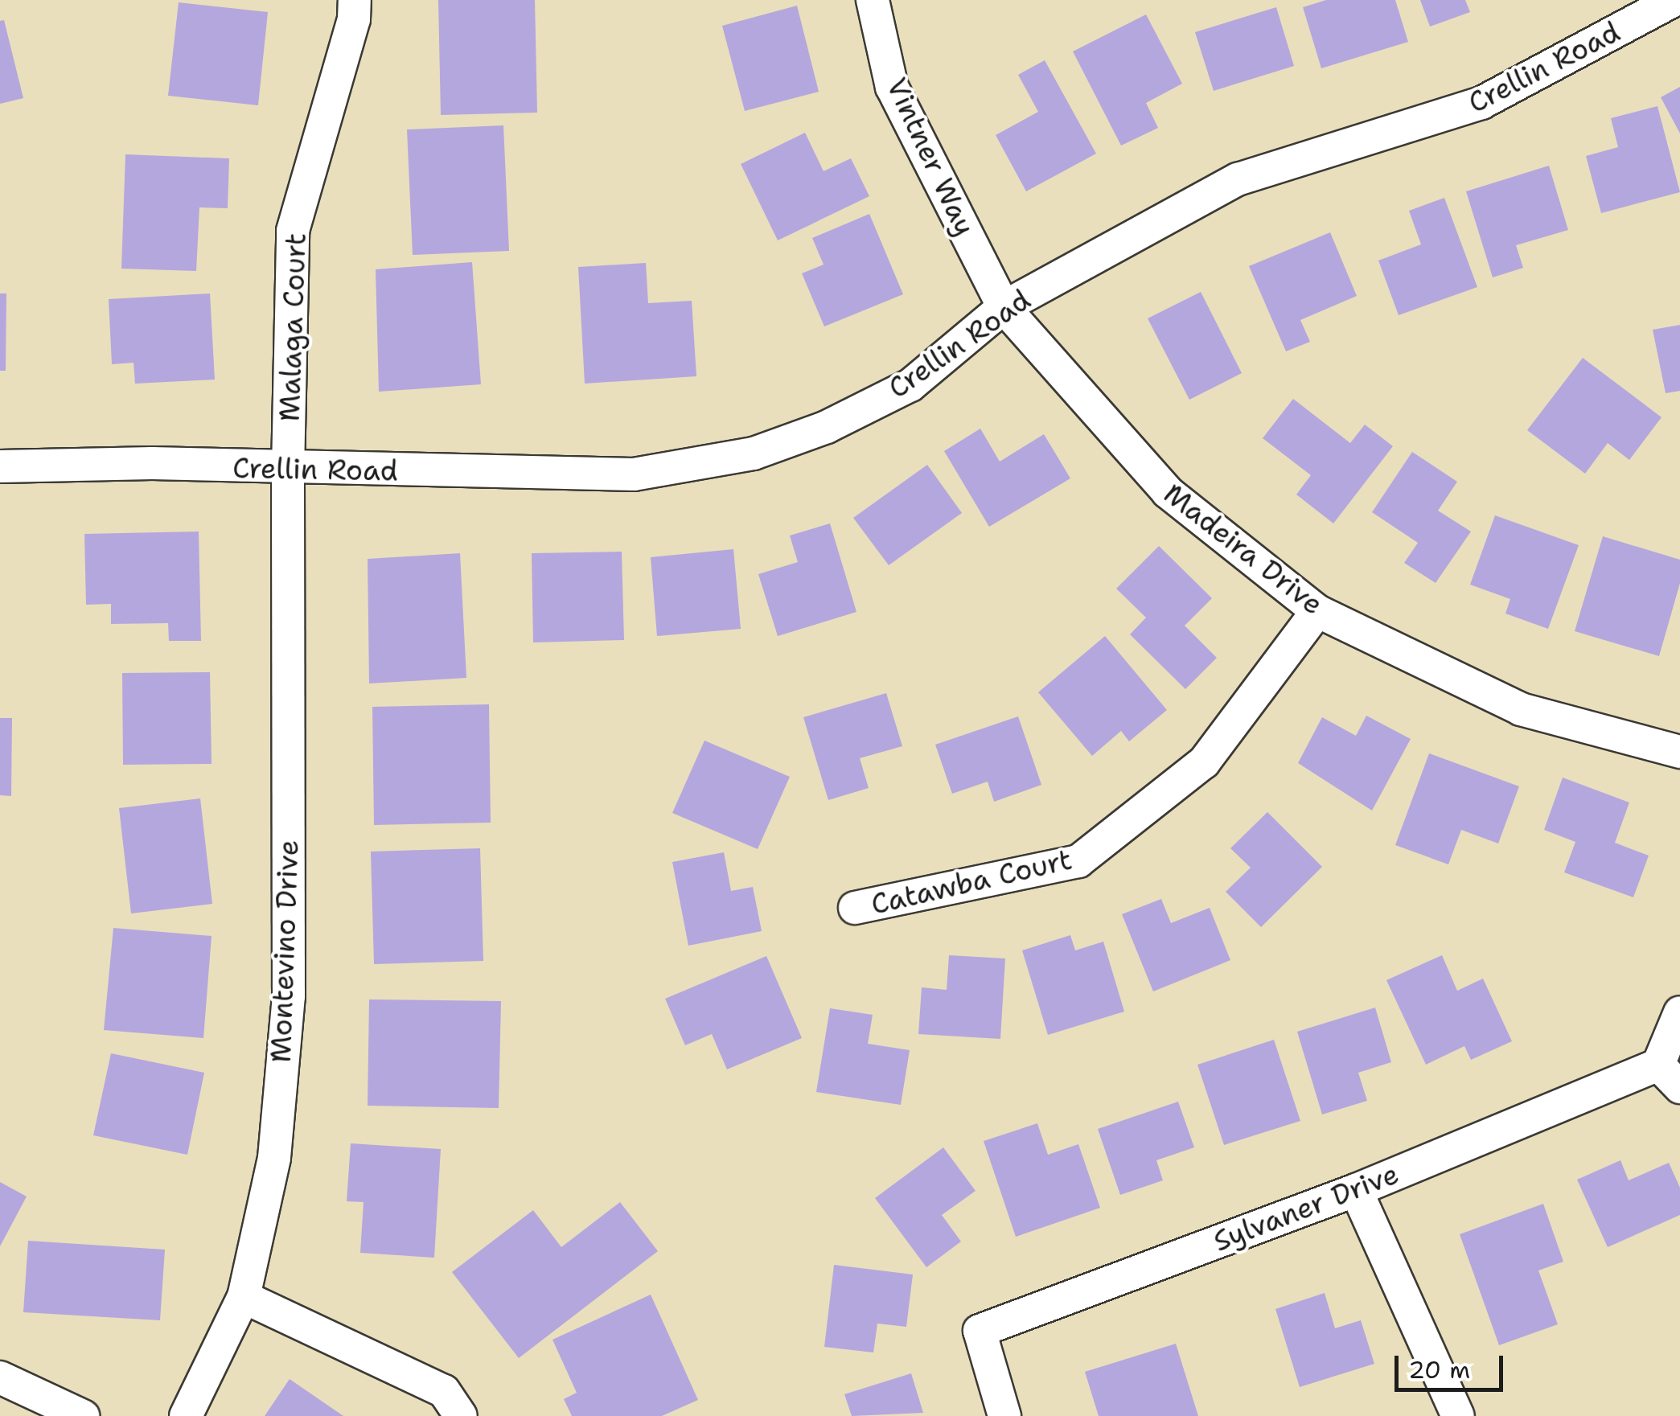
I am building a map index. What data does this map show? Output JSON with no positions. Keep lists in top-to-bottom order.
{
  "streets": {
    "street": [
      "Crellin Road",
      "Vintner Way",
      "Malaga Court",
      "Madeira Drive",
      "Catawba Court",
      "Montevino Drive",
      "Sylvaner Drive"
    ]
  },
  "crossings": [
    ["Crellin Road", "Vintner Way"],
    ["Crellin Road", "Malaga Court"],
    ["Crellin Road", "Madeira Drive"],
    ["Crellin Road", "Montevino Drive"],
    ["Vintner Way", "Madeira Drive"],
    ["Malaga Court", "Montevino Drive"],
    ["Madeira Drive", "Catawba Court"]
  ],
  "scale_bar": "20 m"
}
